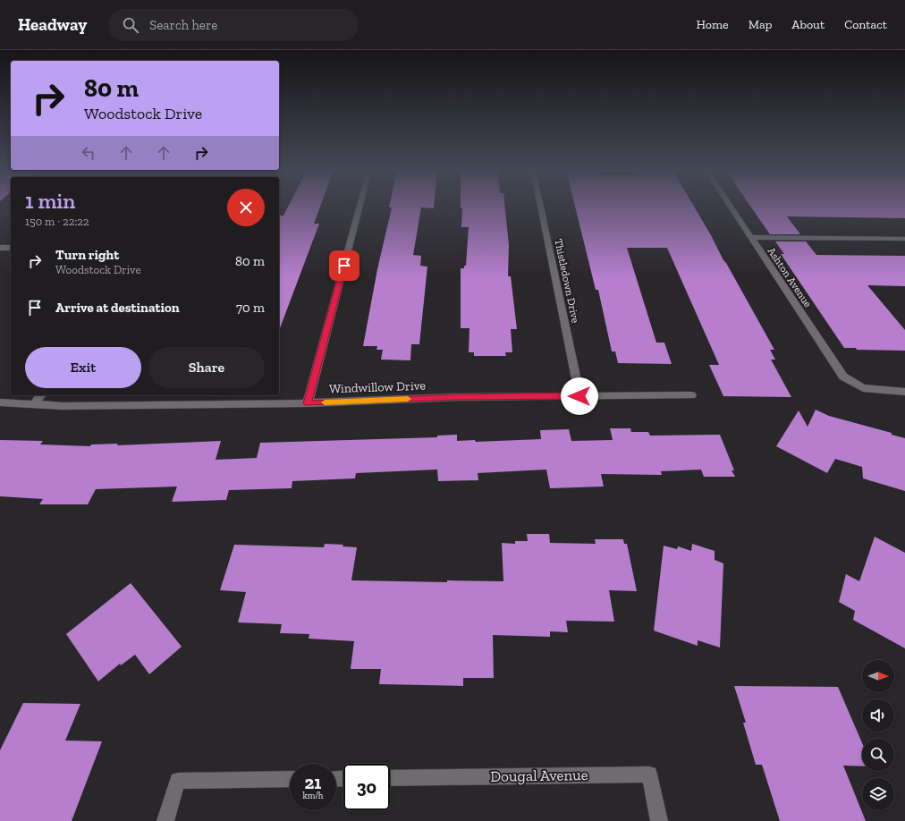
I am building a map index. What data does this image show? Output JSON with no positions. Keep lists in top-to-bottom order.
{
  "streets": {
    "street": [
      "Ashton Avenue",
      "Thistledown Drive",
      "Windwillow Drive",
      "Dougal Avenue"
    ]
  },
  "crossings": [
    ["Thistledown Drive", "Windwillow Drive"]
  ],
  "north": "right",
  "page": {
    "header": "Headway",
    "search": "Search here",
    "nav": [
      "Home",
      "Map",
      "About",
      "Contact"
    ],
    "turn": ["80 m", "Woodstock Drive"],
    "heading": ["1 min", "150 m · 22:22"],
    "list": [
      {
        "name": "Turn right",
        "note": "Woodstock Drive",
        "value": "80 m"
      },
      {
        "name": "Arrive at destination",
        "value": "70 m"
      }
    ],
    "buttons": ["Exit", "Share"],
    "speed": "21 km/h",
    "limit": "30"
  }
}
